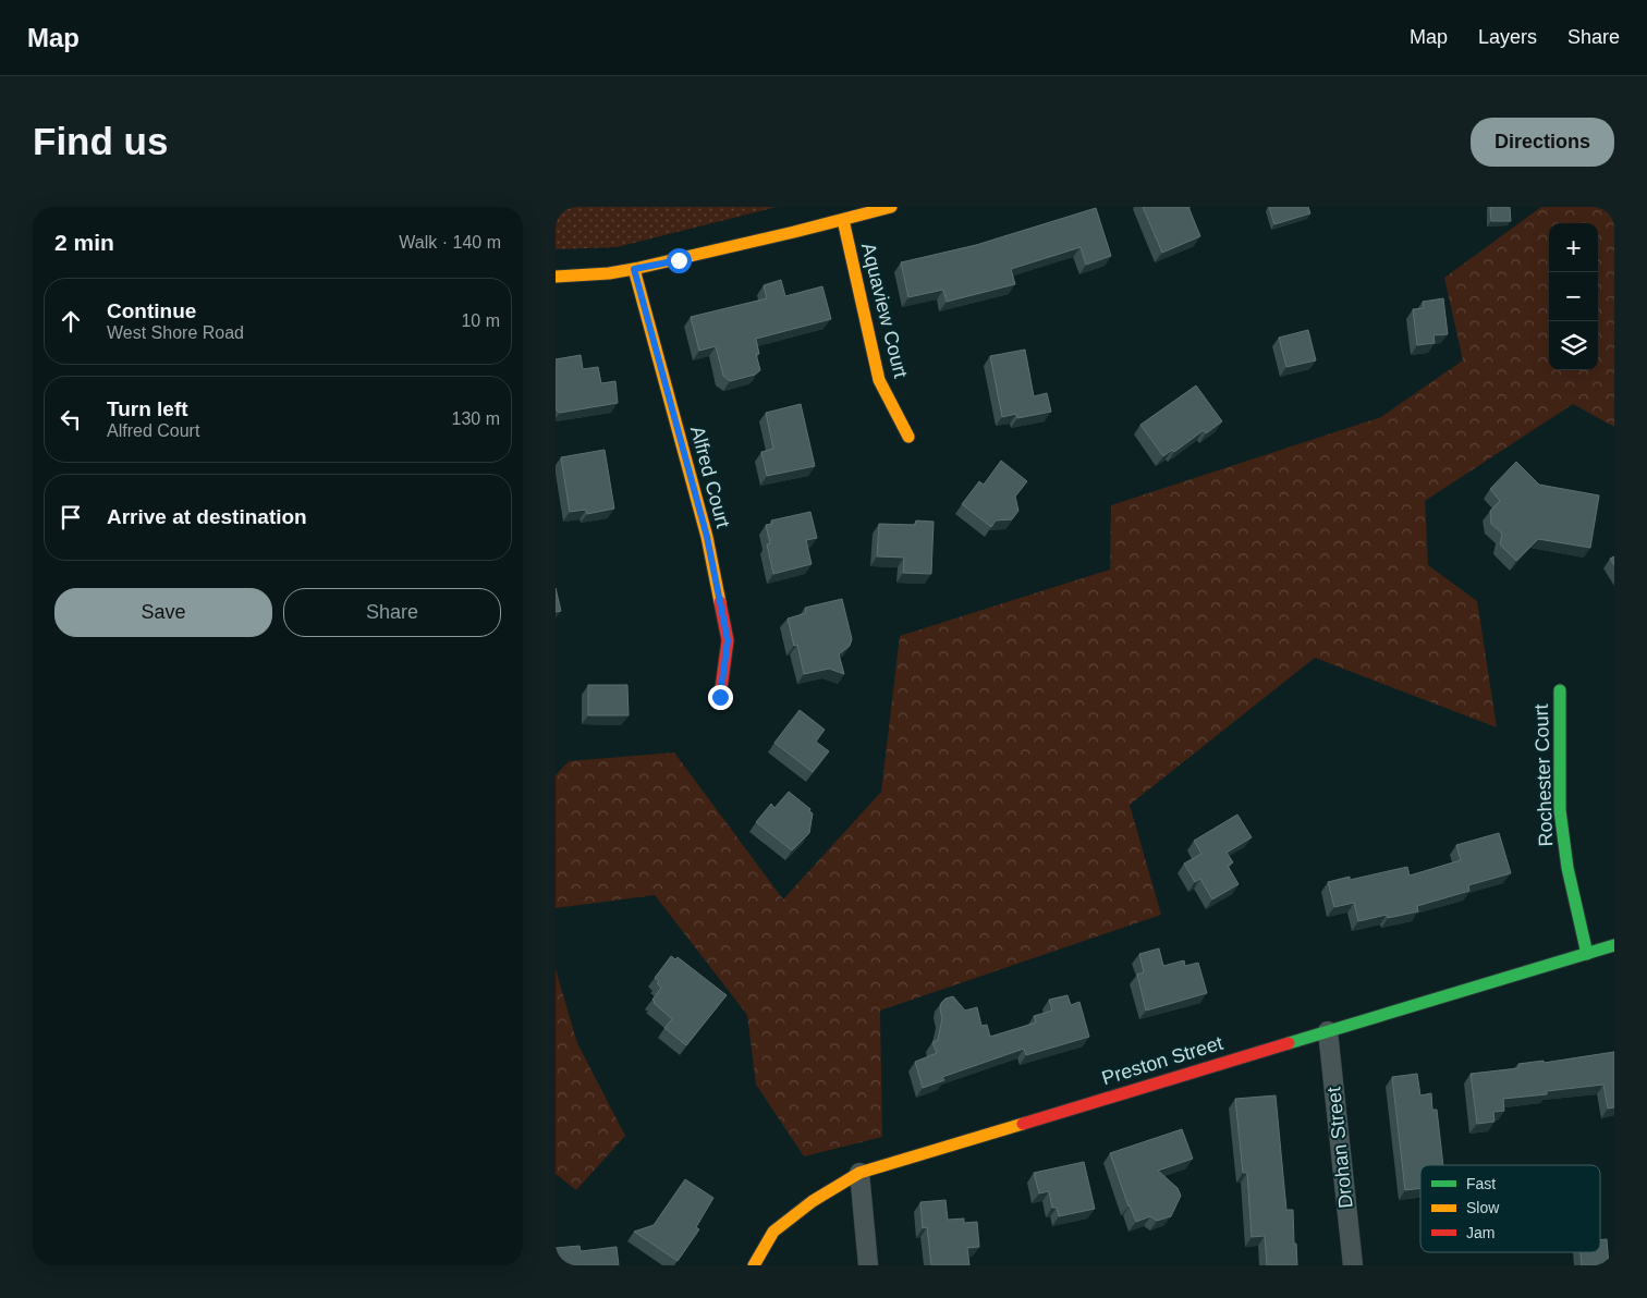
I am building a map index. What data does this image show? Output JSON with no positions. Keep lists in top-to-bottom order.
{
  "streets": {
    "street": [
      "Aquaview Court",
      "Alfred Court",
      "Rochester Court",
      "Preston Street",
      "Drohan Street"
    ]
  },
  "crossings": [
    ["Rochester Court", "Preston Street"],
    ["Preston Street", "Drohan Street"]
  ],
  "legend": ["Fast", "Slow", "Jam"],
  "page": {
    "header": "Map",
    "nav": ["Map", "Layers", "Share"],
    "buttons": [
      "Directions",
      ["Save", "Share"]
    ],
    "title": "Find us",
    "heading": ["2 min", "Walk · 140 m"],
    "map_buttons": ["+", "−"],
    "list": [
      ["Continue", "West Shore Road", "10 m"],
      ["Turn left", "Alfred Court", "130 m"],
      "Arrive at destination"
    ]
  }
}
